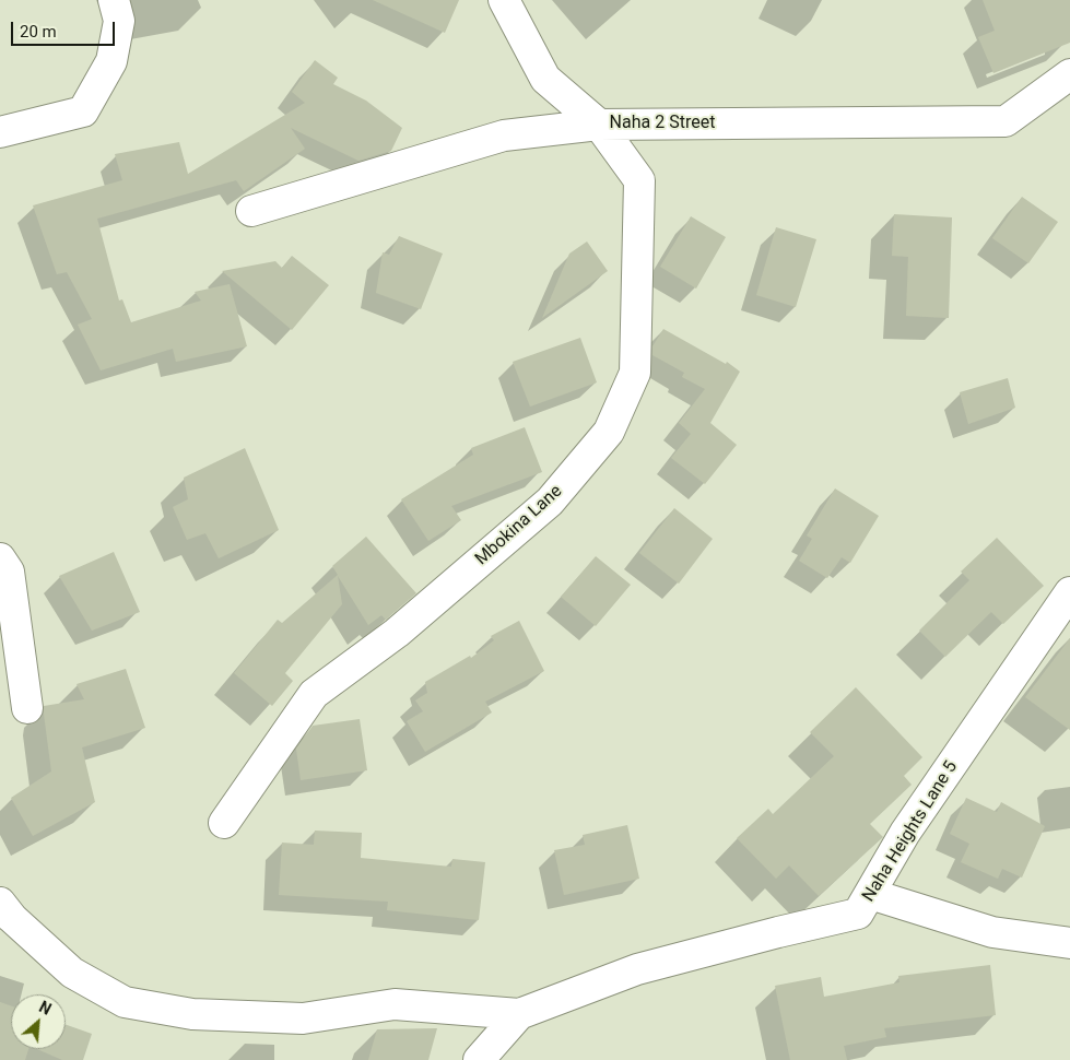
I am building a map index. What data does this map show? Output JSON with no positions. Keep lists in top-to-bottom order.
{
  "streets": {
    "street": ["Naha 2 Street", "Mbokina Lane", "Naha Heights Lane 5"]
  },
  "crossings": [
    ["Naha 2 Street", "Mbokina Lane"]
  ],
  "scale_bar": "20 m",
  "north": "top right"
}
